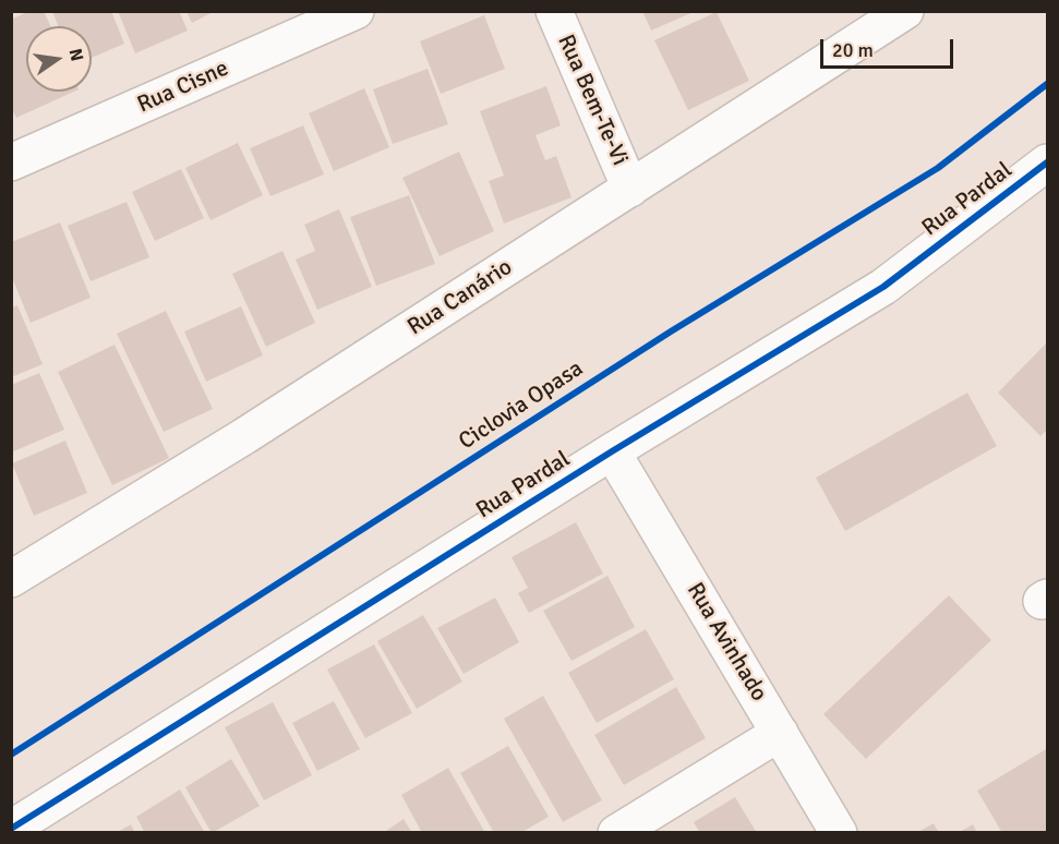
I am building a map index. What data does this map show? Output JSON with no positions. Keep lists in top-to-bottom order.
{
  "streets": {
    "street": [
      "Rua Cisne",
      "Rua Bem-Te-Vi",
      "Rua Pardal",
      "Rua Canário",
      "Rua Avinhado"
    ],
    "cycle path": ["Ciclovia Opasa"]
  },
  "crossings": [
    ["Rua Bem-Te-Vi", "Rua Canário"],
    ["Rua Pardal", "Rua Avinhado"]
  ],
  "scale_bar": "20 m",
  "north": "right"
}
